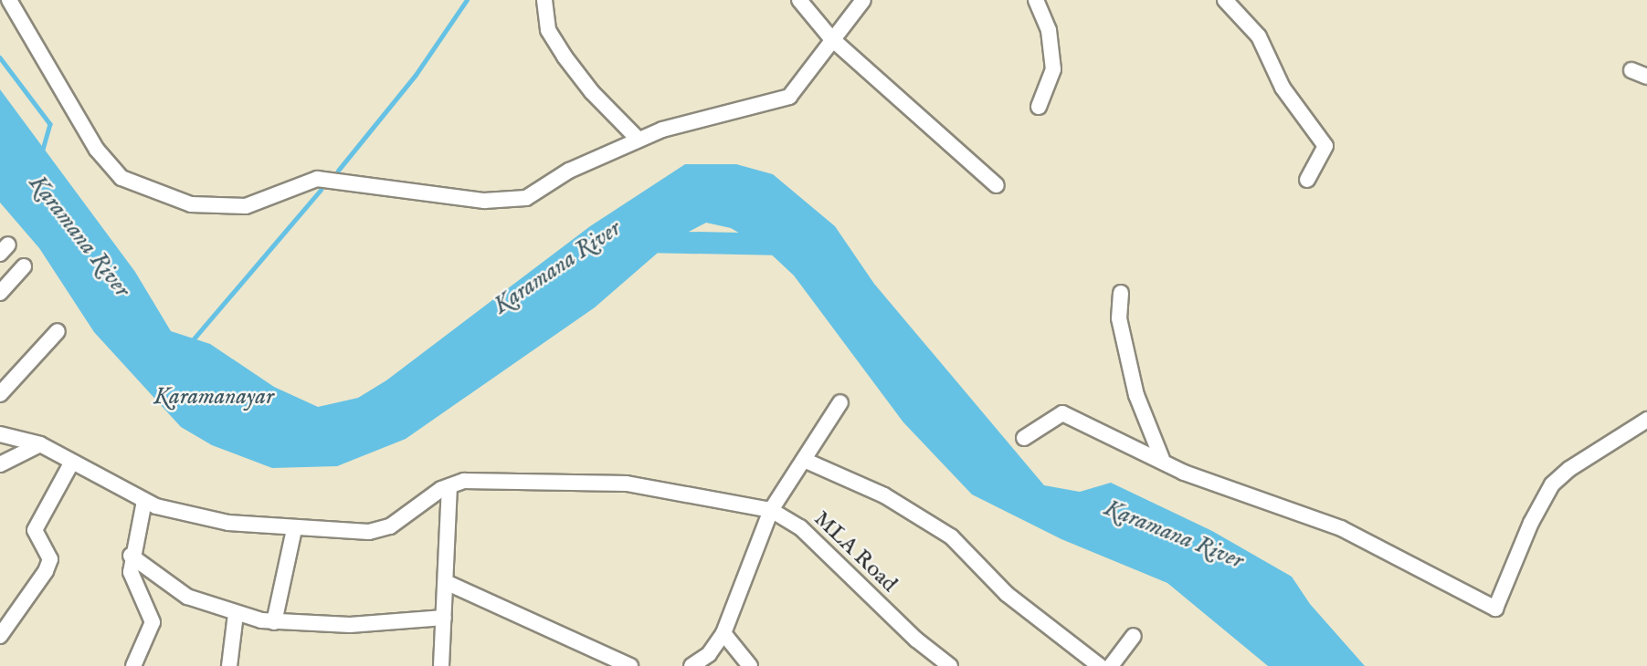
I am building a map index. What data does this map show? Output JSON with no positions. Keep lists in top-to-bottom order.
{
  "streets": {
    "street": ["MLA Road"]
  },
  "water": ["Karamana River", "Karamanayar"]
}
